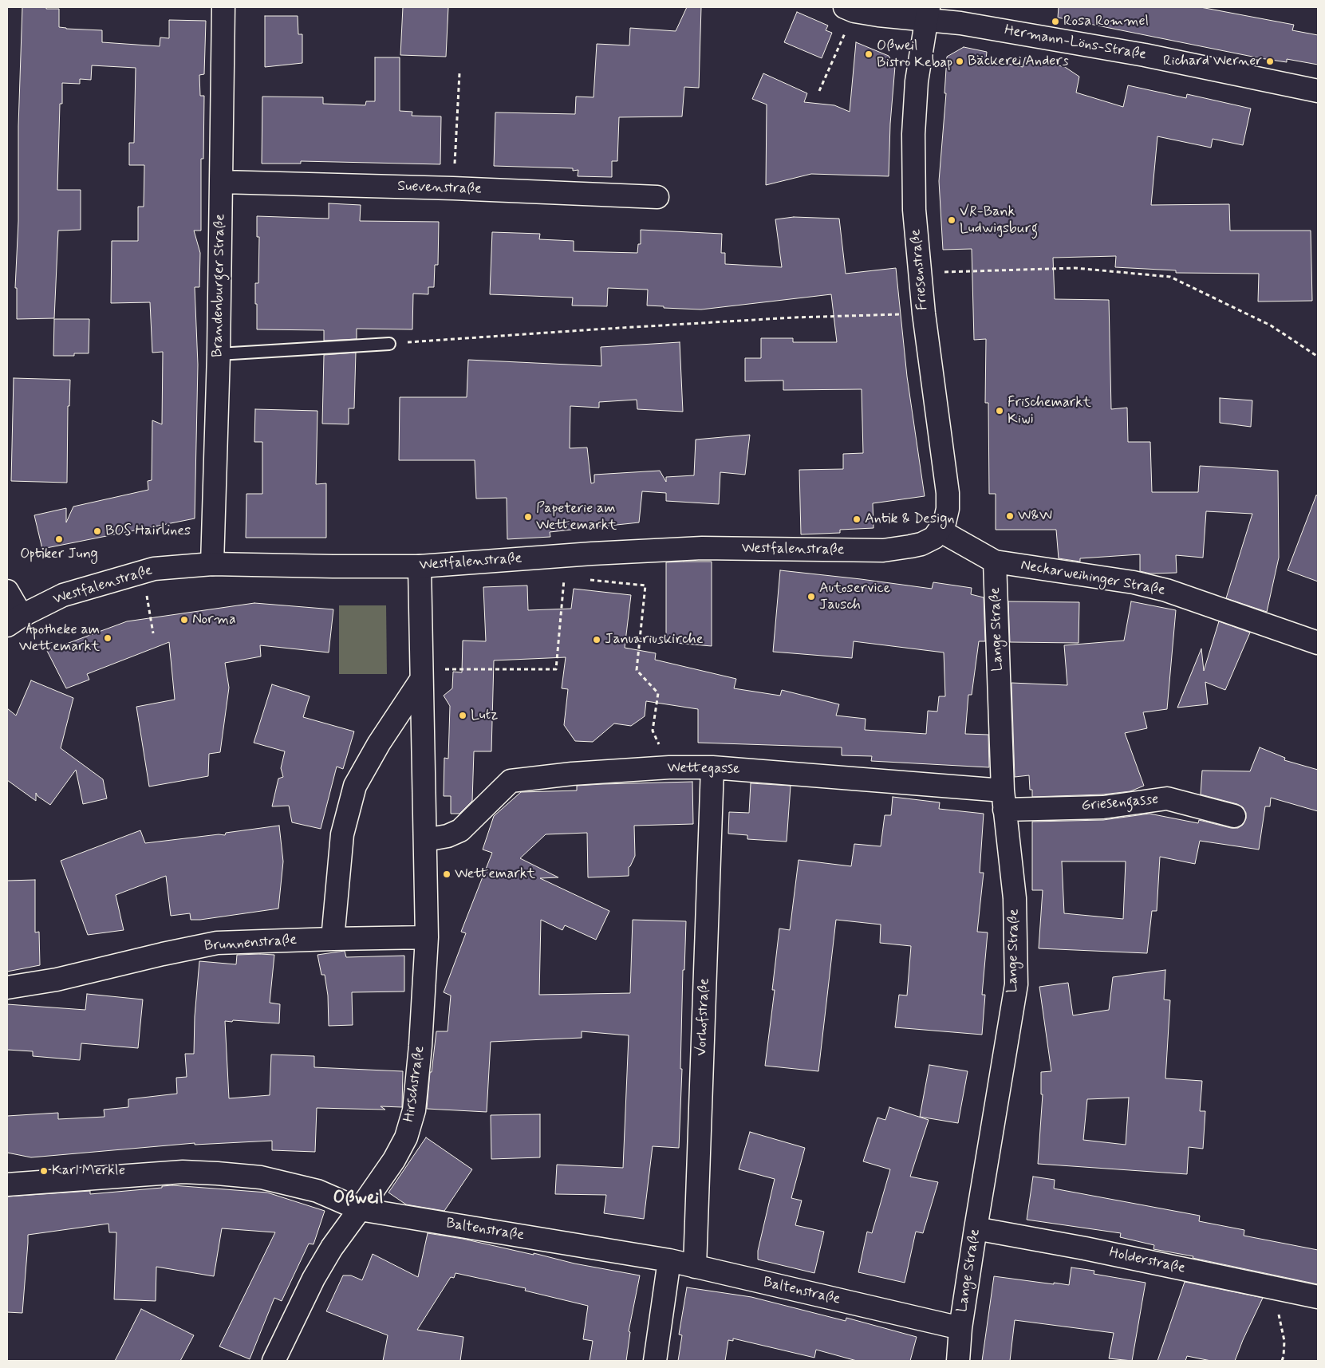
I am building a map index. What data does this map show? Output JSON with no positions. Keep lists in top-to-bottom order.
{
  "streets": {
    "street": [
      "Hermann-Löns-Straße",
      "Suevenstraße",
      "Friesenstraße",
      "Brandenburger Straße",
      "Westfalenstraße",
      "Neckarweihinger Straße",
      "Lange Straße",
      "Wettegasse",
      "Griesengasse",
      "Brunnenstraße",
      "Vorhofstraße",
      "Hirschstraße",
      "Baltenstraße",
      "Holderstraße"
    ]
  },
  "crossings": [
    ["Hermann-Löns-Straße", "Friesenstraße"],
    ["Suevenstraße", "Brandenburger Straße"],
    ["Friesenstraße", "Westfalenstraße"],
    ["Friesenstraße", "Neckarweihinger Straße"],
    ["Brandenburger Straße", "Westfalenstraße"],
    ["Westfalenstraße", "Neckarweihinger Straße"],
    ["Neckarweihinger Straße", "Lange Straße"],
    ["Lange Straße", "Wettegasse"],
    ["Lange Straße", "Griesengasse"],
    ["Lange Straße", "Baltenstraße"],
    ["Lange Straße", "Holderstraße"],
    ["Wettegasse", "Griesengasse"],
    ["Wettegasse", "Vorhofstraße"],
    ["Brunnenstraße", "Hirschstraße"],
    ["Vorhofstraße", "Baltenstraße"],
    ["Hirschstraße", "Baltenstraße"]
  ],
  "districts": ["Oßweil"],
  "places": [
    "Rosa Rommel",
    "Oßweil Bistro Kebap",
    "Bäckerei Anders",
    "Richard Werner",
    "VR-Bank Ludwigsburg",
    "Frischemarkt Kiwi",
    "W&W",
    "Papeterie am Wettemarkt",
    "Antik & Design",
    "BOS Hairlines",
    "Optiker Jung",
    "Autoservice Jausch",
    "Norma",
    "Apotheke am Wettemarkt",
    "Januariuskirche",
    "Lutz",
    "Wettemarkt",
    "Karl Merkle"
  ]
}
